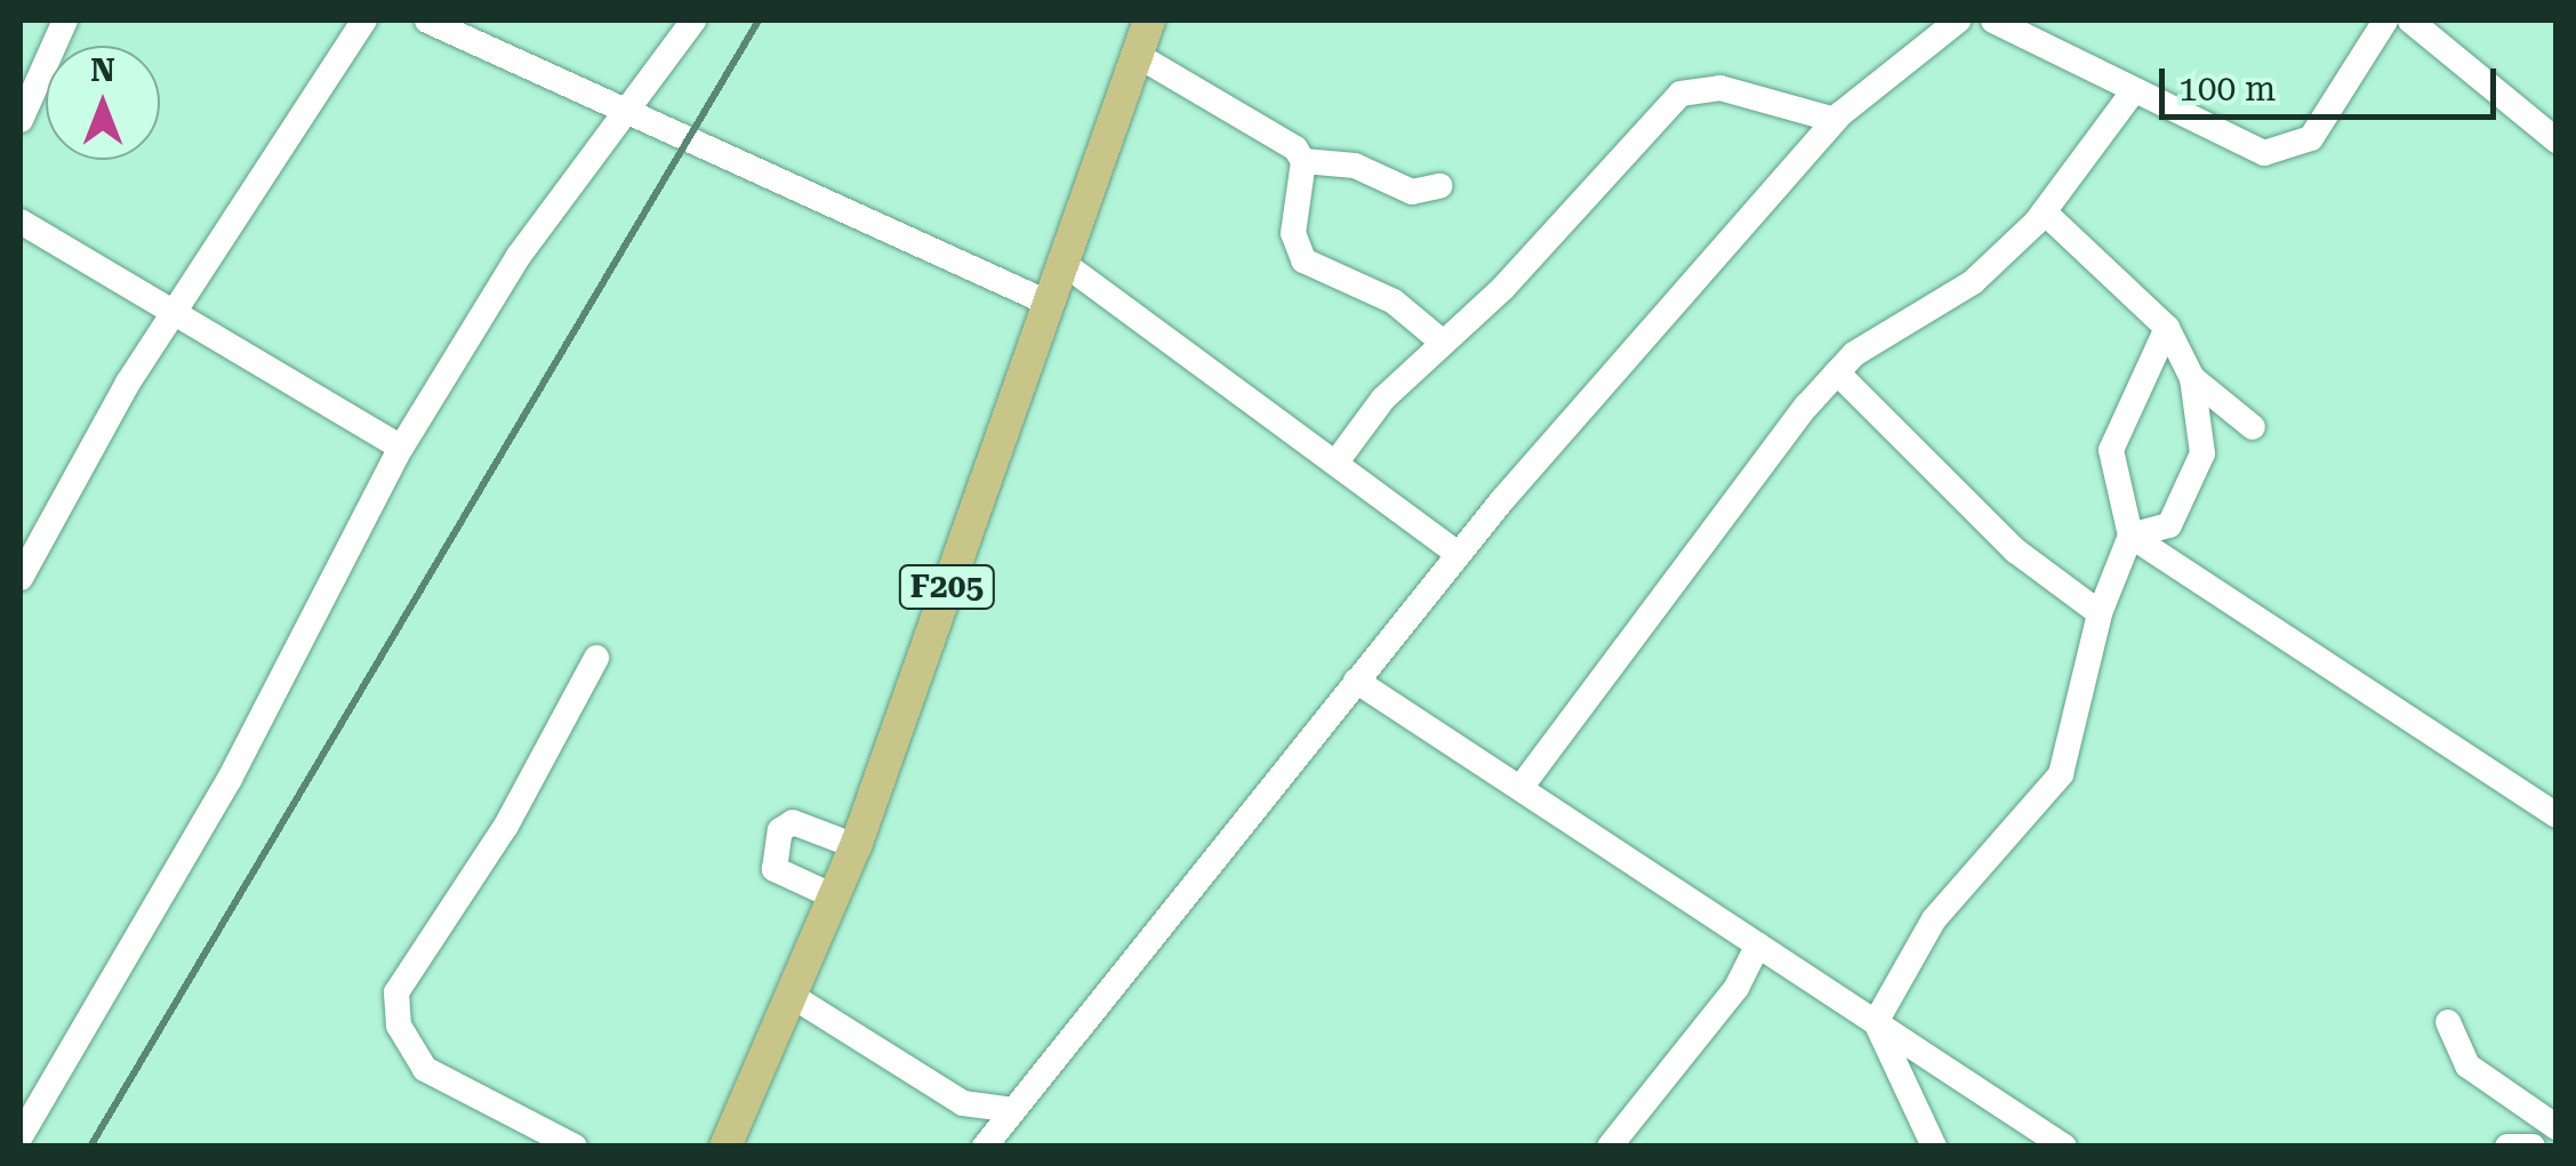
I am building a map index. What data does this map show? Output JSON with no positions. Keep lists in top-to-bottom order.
{
  "streets": {
    "main road": ["F205"]
  },
  "scale_bar": "100 m",
  "north": "top"
}
